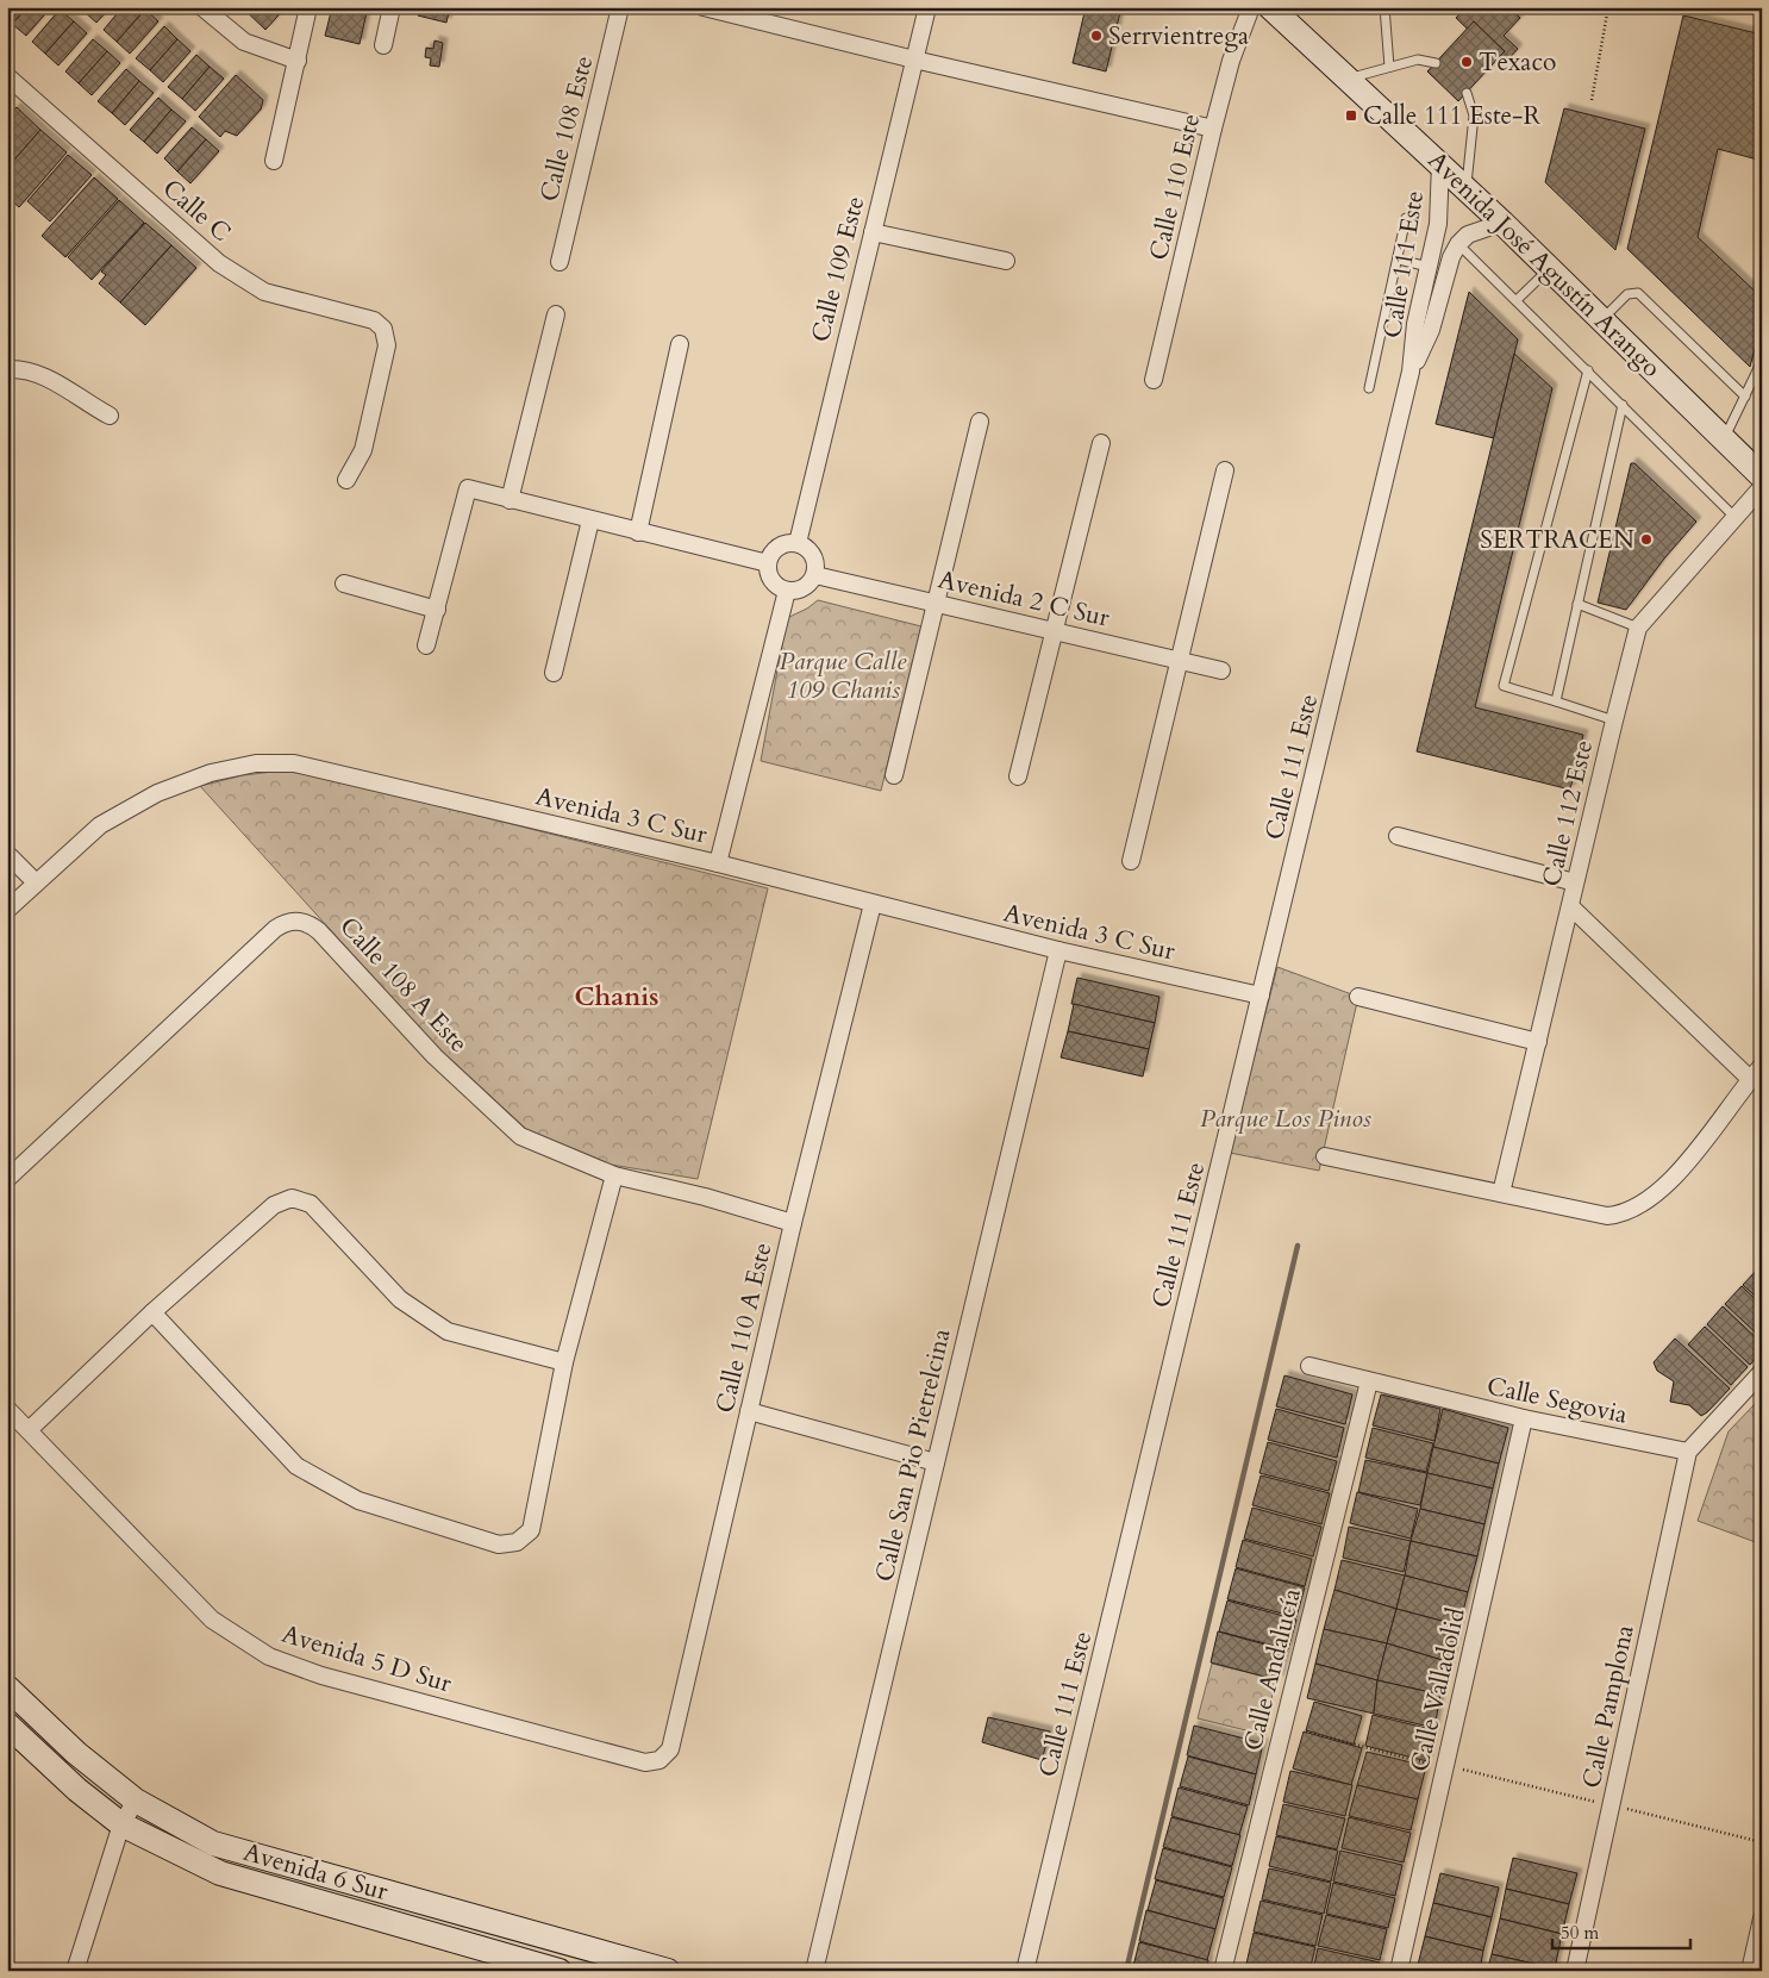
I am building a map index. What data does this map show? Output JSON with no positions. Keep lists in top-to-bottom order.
{
  "streets": {
    "main road": ["Avenida José Agustín Arango", "Avenida 6 Sur"],
    "street": [
      "Calle 108 Este",
      "Calle 110 Este",
      "Calle C",
      "Calle 111 Este",
      "Calle 109 Este",
      "Avenida 2 C Sur",
      "Calle 112 Este",
      "Avenida 3 C Sur",
      "Calle 108 A Este",
      "Calle 110 A Este",
      "Calle Segovia",
      "Calle San Pio Pietrelcina",
      "Avenida 5 D Sur",
      "Calle Andalucía",
      "Calle Valladolid",
      "Calle Pamplona"
    ]
  },
  "crossings": [
    ["Calle 111 Este", "Avenida José Agustín Arango"],
    ["Calle 111 Este", "Avenida 3 C Sur"],
    ["Calle 109 Este", "Avenida 2 C Sur"],
    ["Avenida 3 C Sur", "Calle 110 A Este"],
    ["Avenida 3 C Sur", "Calle San Pio Pietrelcina"],
    ["Calle 108 A Este", "Calle 110 A Este"],
    ["Calle 110 A Este", "Avenida 5 D Sur"],
    ["Calle Segovia", "Calle Andalucía"],
    ["Calle Segovia", "Calle Valladolid"],
    ["Calle Segovia", "Calle Pamplona"]
  ],
  "districts": ["Chanis"],
  "parks": ["Parque Calle 109 Chanis", "Parque Los Pinos"],
  "places": {
    "other": ["Serrvientrega", "Texaco", "SERTRACEN"],
    "transit": ["Calle 111 Este-R"]
  },
  "scale_bar": "50 m"
}
